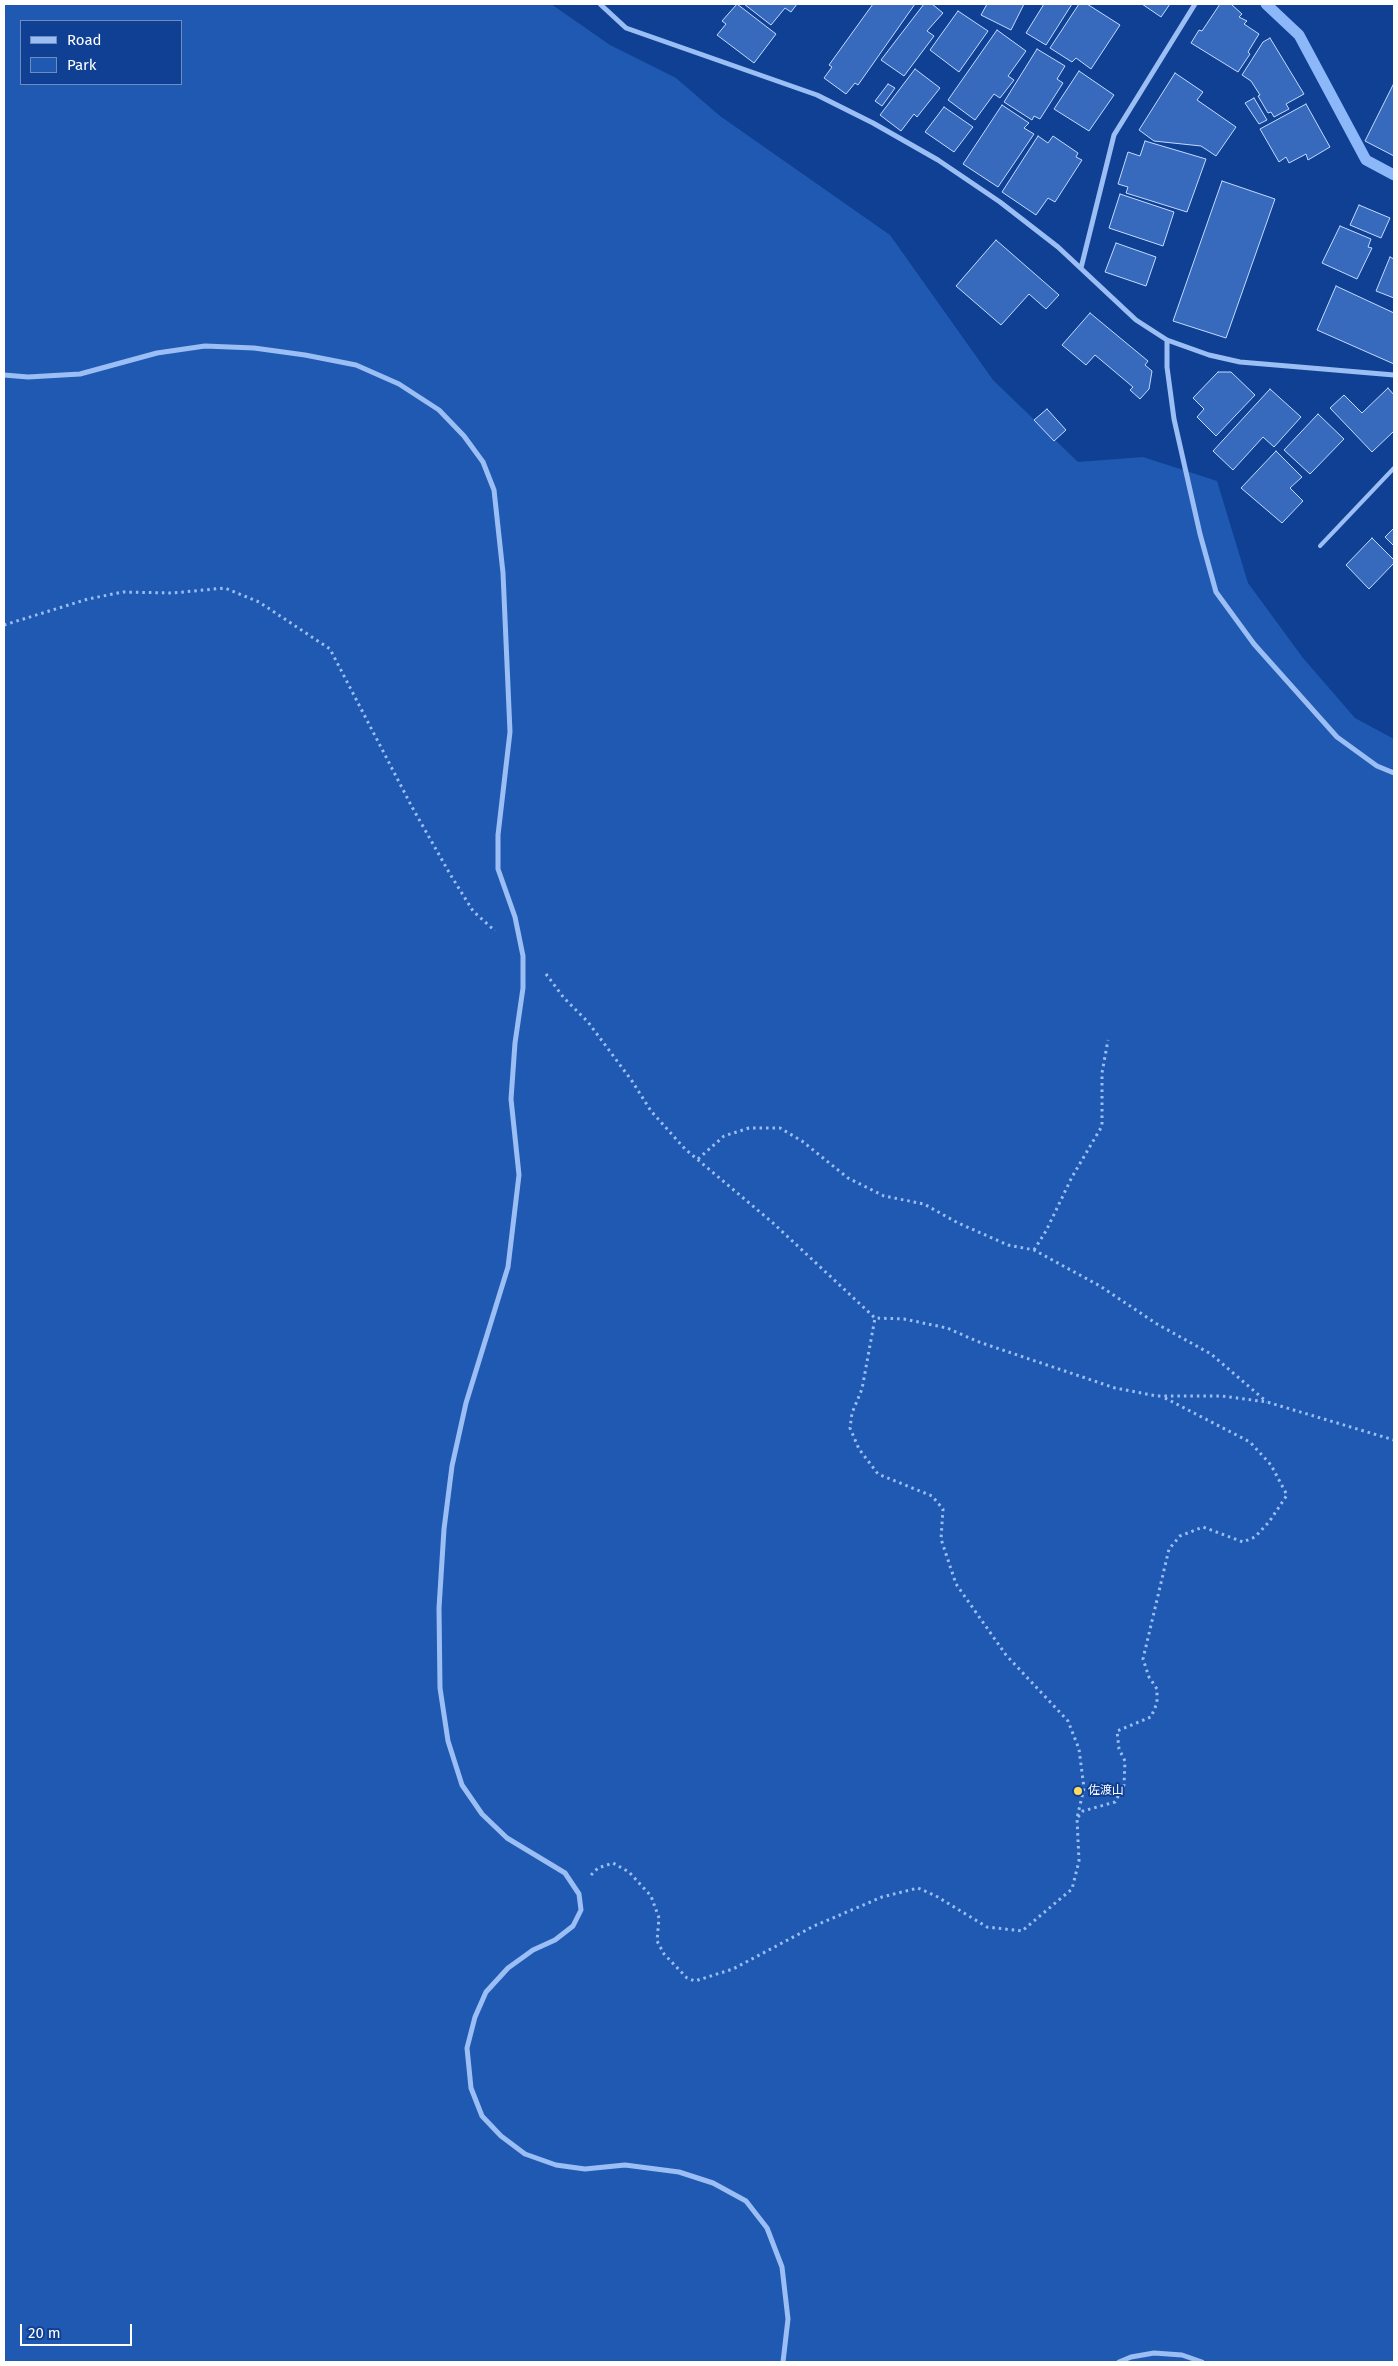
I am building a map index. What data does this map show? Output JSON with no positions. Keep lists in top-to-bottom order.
{
  "places": ["佐渡山"],
  "legend": ["Road", "Park"],
  "scale_bar": "20 m"
}
